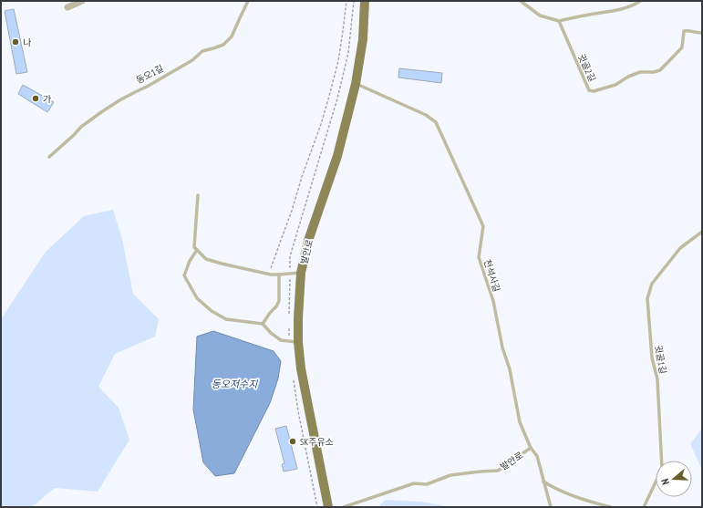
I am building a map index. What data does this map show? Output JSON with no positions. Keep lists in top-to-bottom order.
{
  "streets": {
    "main road": ["발안로"],
    "lane": [
      "귓골2길",
      "동오1길",
      "천석사길",
      "귓골1길"
    ]
  },
  "crossings": [
    ["발안로", "천석사길"]
  ],
  "water": ["동오저수지"],
  "places": ["나", "가", "SK주유소"],
  "north": "left"
}
